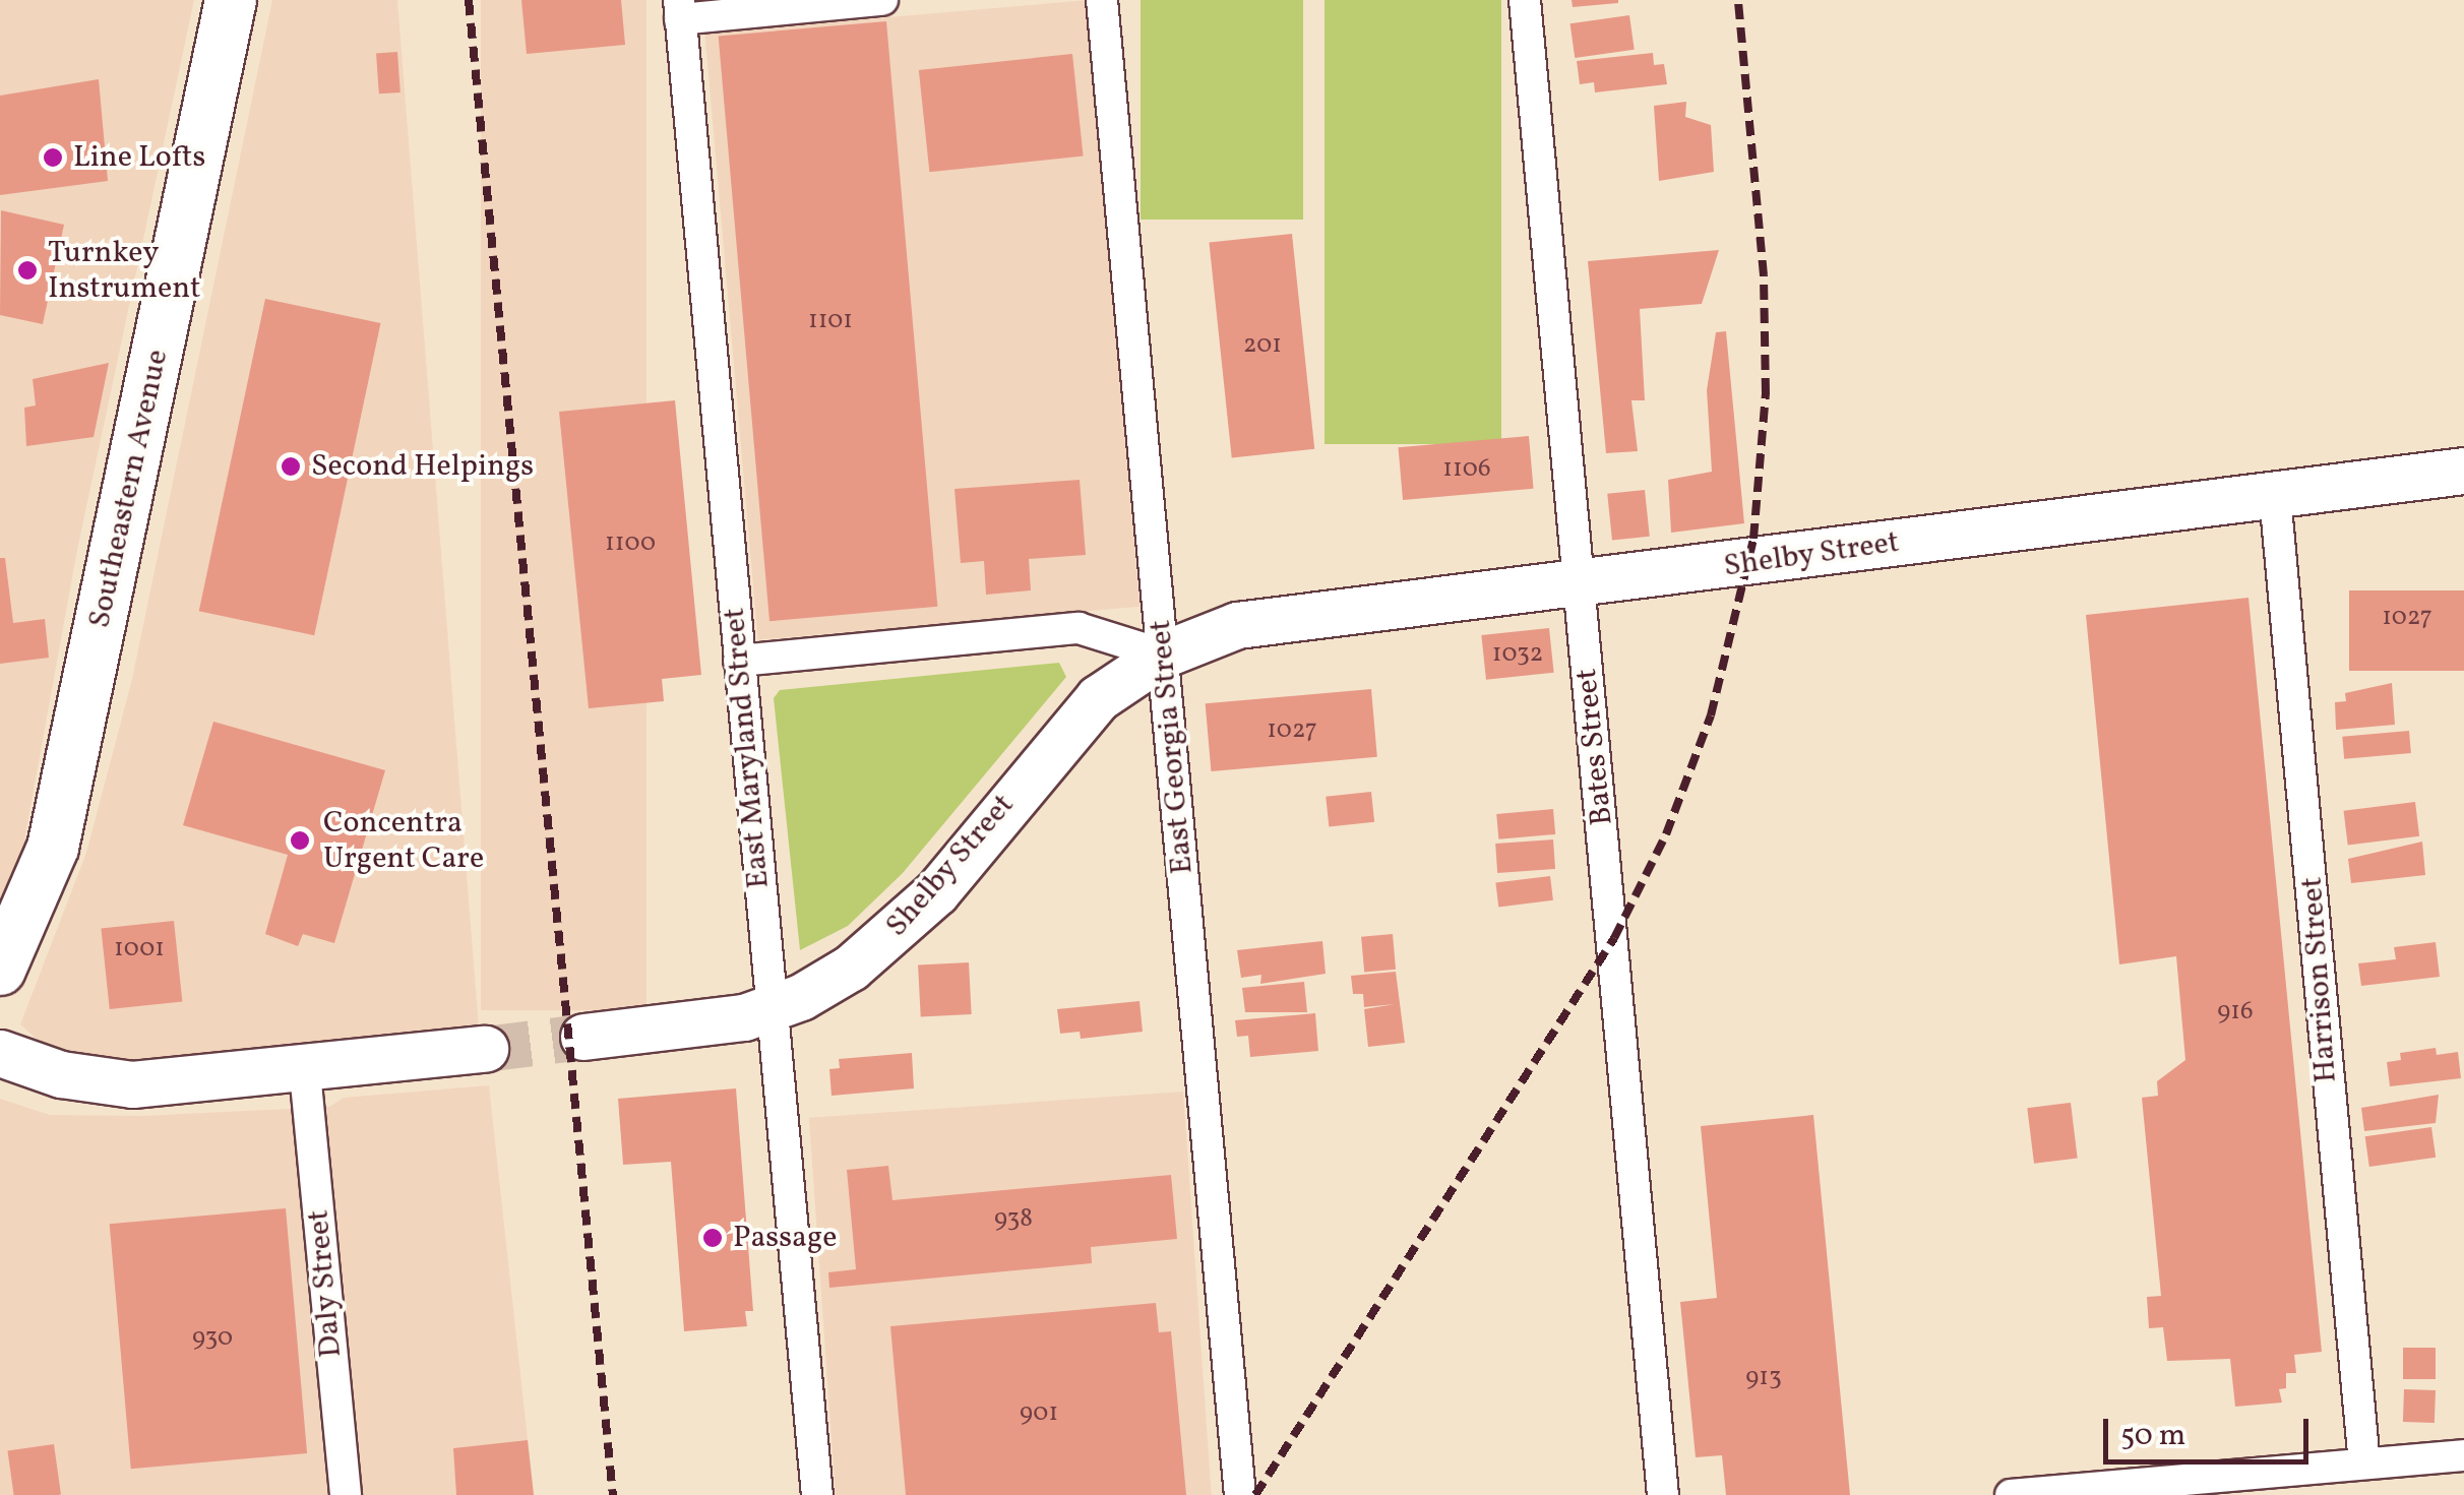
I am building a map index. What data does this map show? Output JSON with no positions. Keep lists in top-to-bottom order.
{
  "streets": {
    "main road": ["Southeastern Avenue", "Shelby Street"],
    "street": [
      "East Georgia Street",
      "Bates Street",
      "East Maryland Street",
      "Harrison Street",
      "Daly Street"
    ]
  },
  "crossings": [
    ["Shelby Street", "East Georgia Street"],
    ["Shelby Street", "Bates Street"],
    ["Shelby Street", "East Maryland Street"],
    ["Shelby Street", "Harrison Street"]
  ],
  "places": [
    "Line Lofts",
    "Turnkey Instrument",
    "Second Helpings",
    "Concentra Urgent Care",
    "Passage"
  ],
  "house_numbers": [
    "1101",
    "201",
    "1106",
    "1100",
    "1027",
    "1032",
    "1027",
    "1001",
    "916",
    "938",
    "930",
    "913",
    "901"
  ],
  "scale_bar": "50 m"
}
